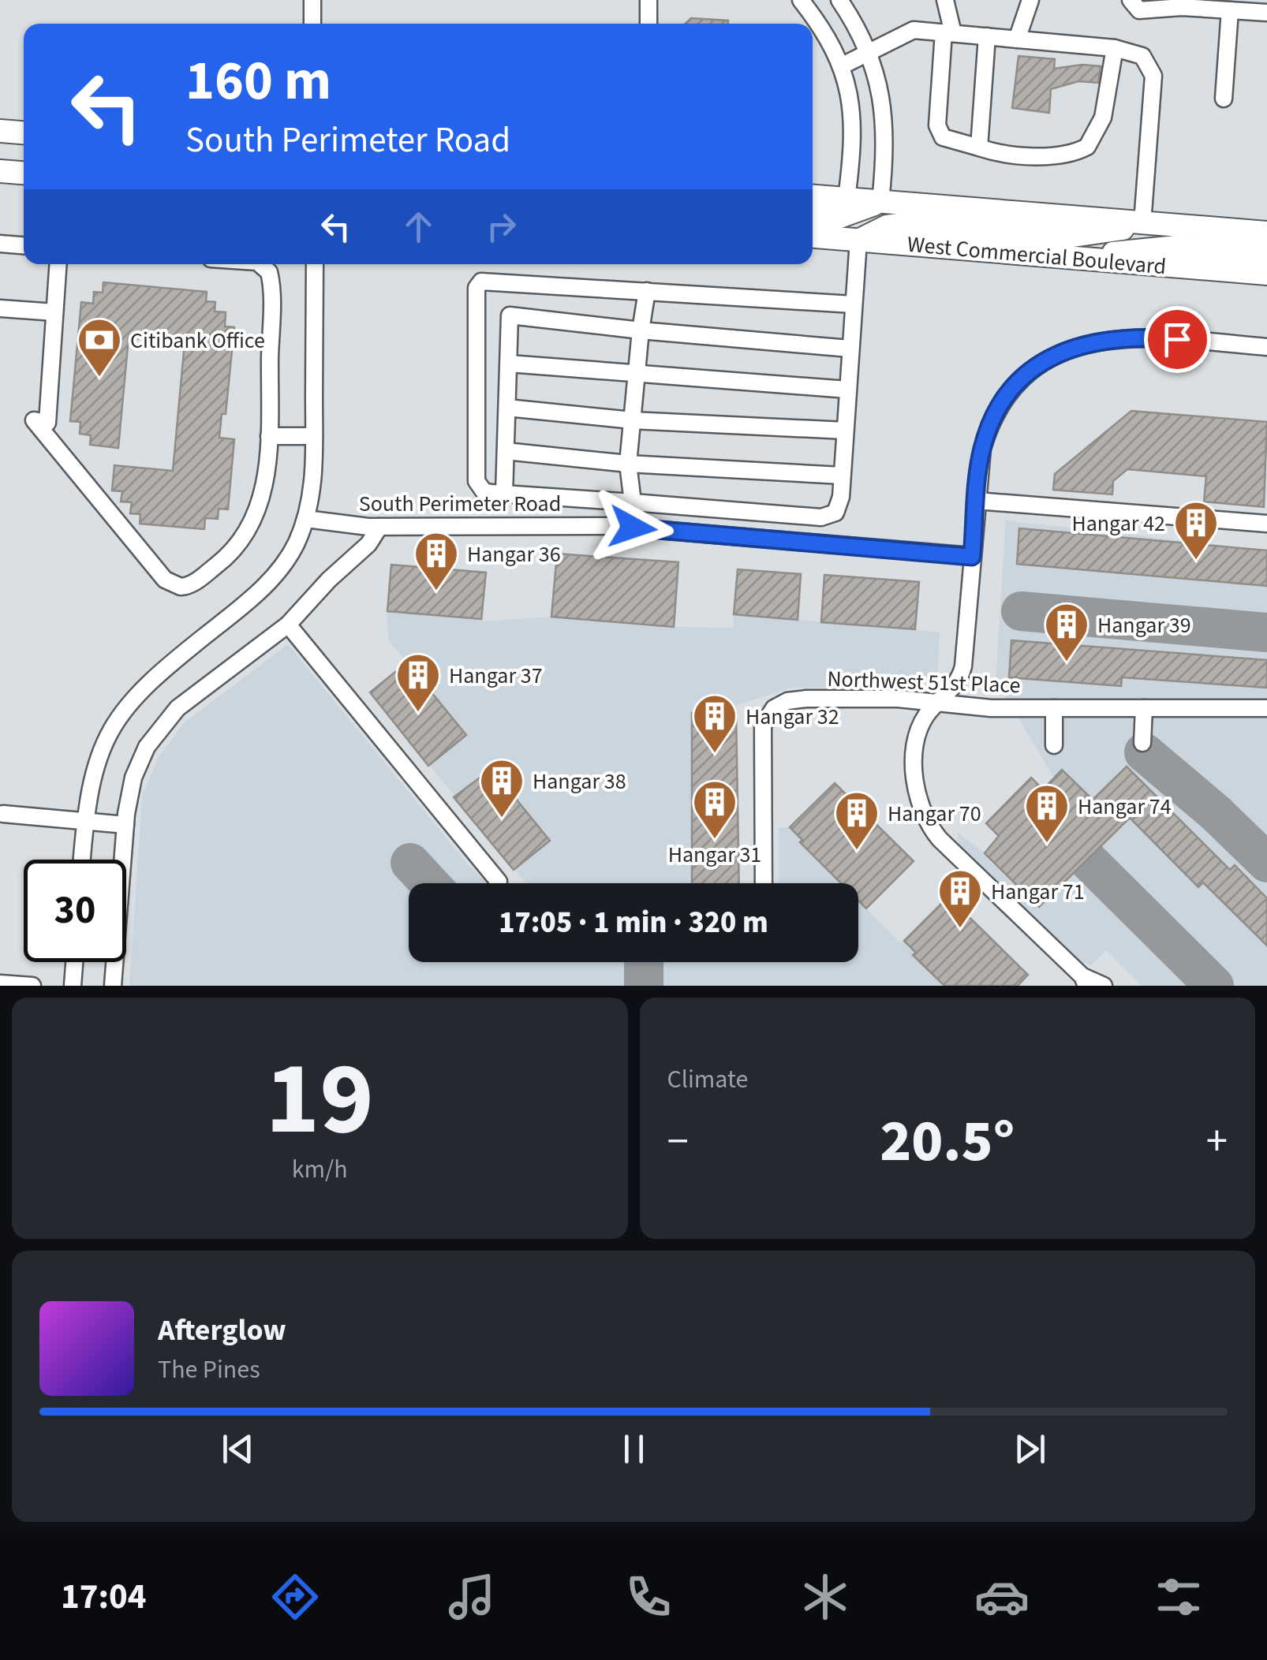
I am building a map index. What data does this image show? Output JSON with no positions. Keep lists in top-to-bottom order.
{
  "streets": {
    "highway": ["West Commercial Boulevard"],
    "street": ["South Perimeter Road", "Northwest 51st Place"]
  },
  "places": {
    "bank": ["Citibank Office"],
    "building": [
      "Hangar 42",
      "Hangar 36",
      "Hangar 39",
      "Hangar 37",
      "Hangar 32",
      "Hangar 38",
      "Hangar 31",
      "Hangar 74",
      "Hangar 70",
      "Hangar 71"
    ]
  },
  "page": {
    "turn": ["160 m", "South Perimeter Road"],
    "limit": "30",
    "trip": "17:05 · 1 min · 320 m",
    "tile": [
      ["19", "km/h"],
      "Climate"
    ],
    "heat": ["−", "20.5°", "+"],
    "song": ["Afterglow", "The Pines"],
    "tabs": "17:04"
  }
}
